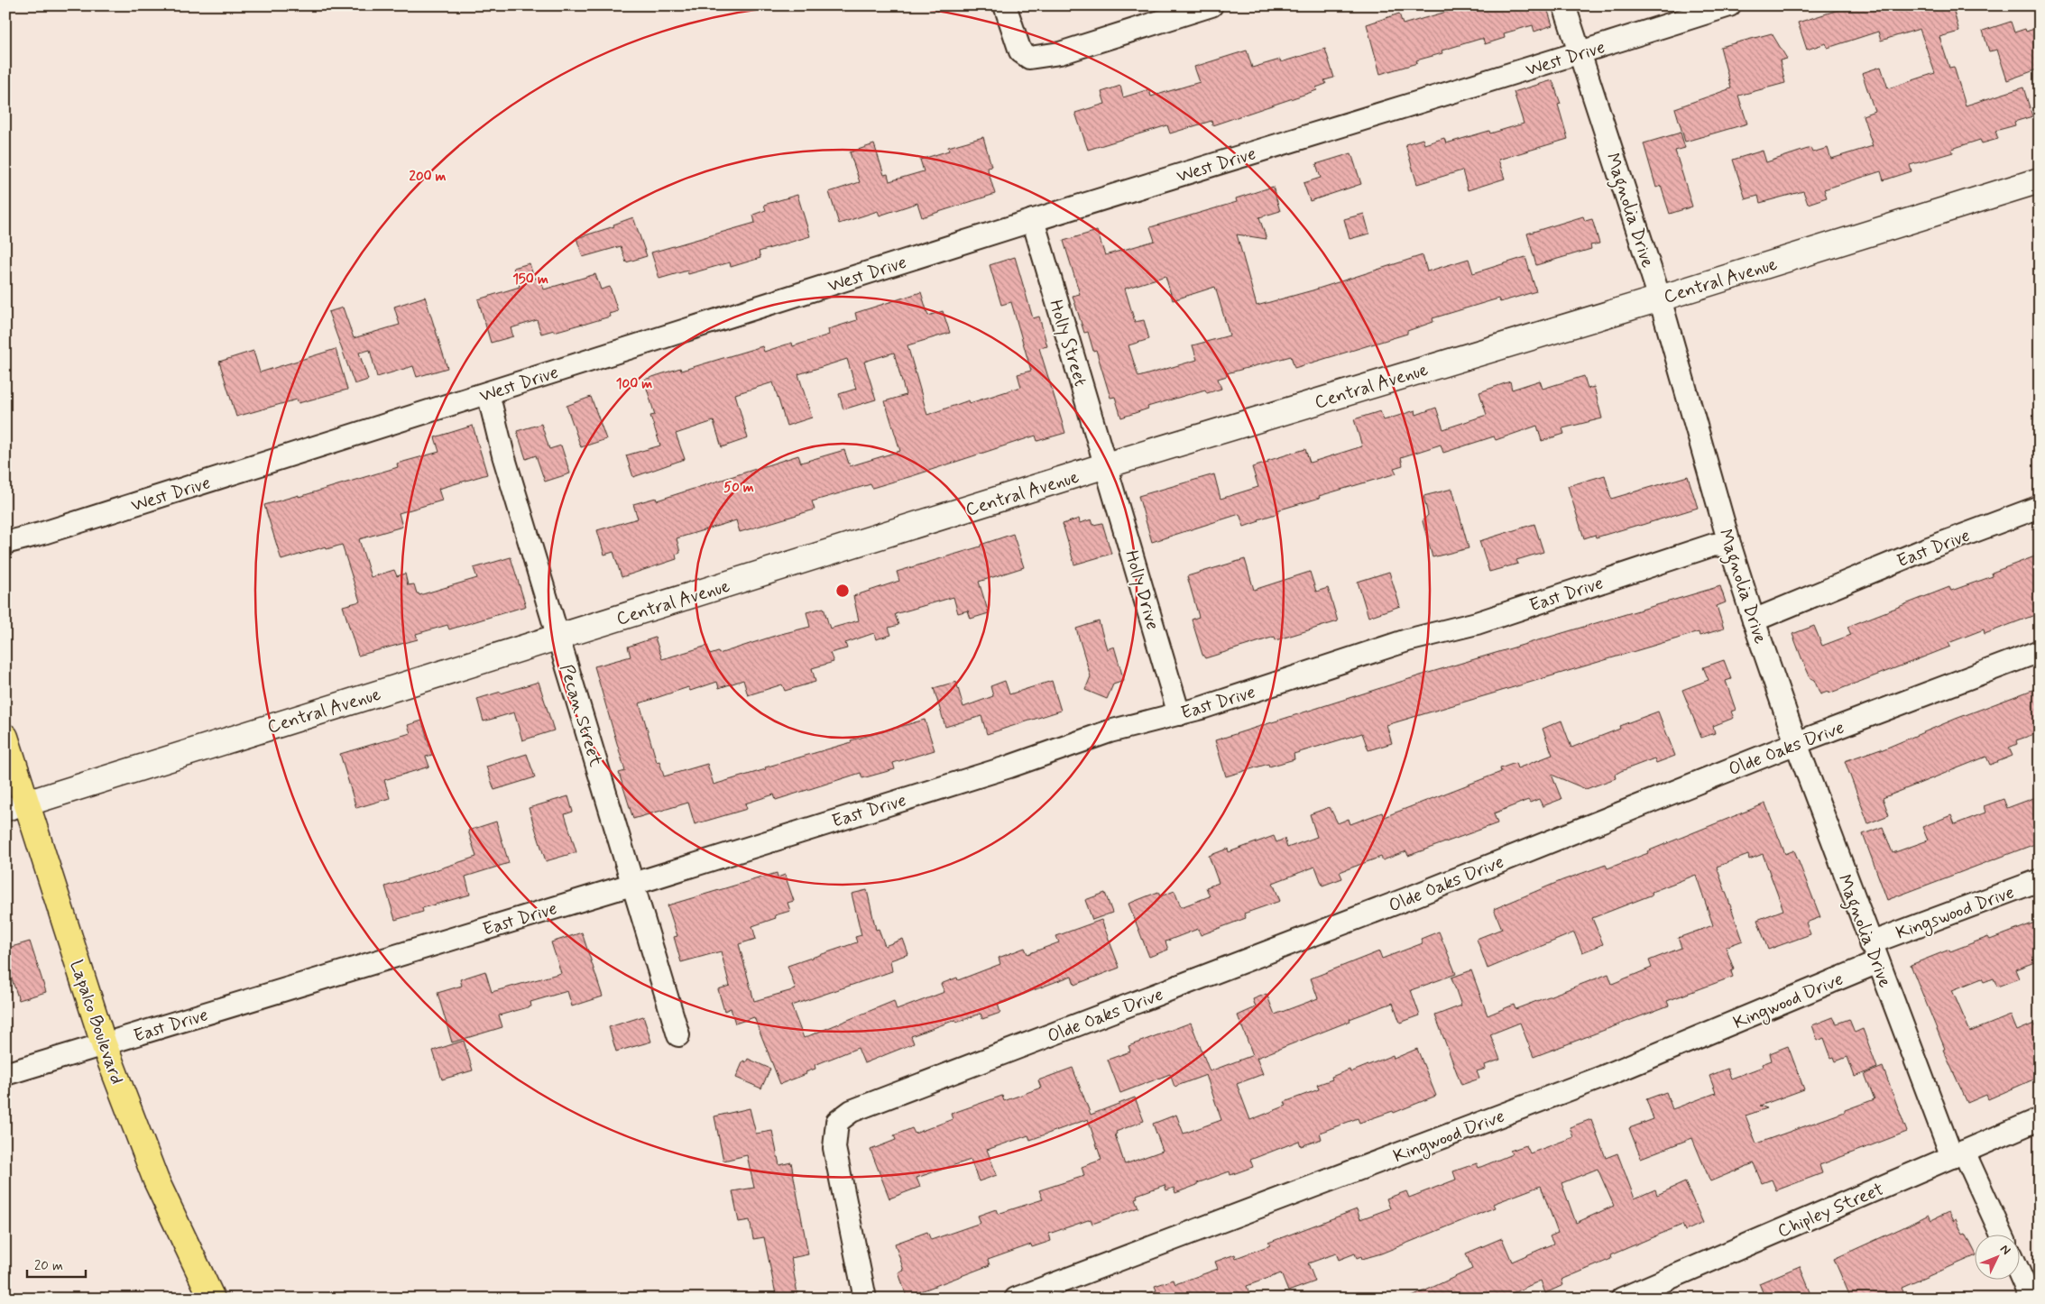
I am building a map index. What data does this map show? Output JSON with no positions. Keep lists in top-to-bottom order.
{
  "streets": {
    "main road": ["Lapalco Boulevard"],
    "street": [
      "West Drive",
      "Magnolia Drive",
      "Central Avenue",
      "Holly Street",
      "East Drive",
      "Holly Drive",
      "Pecan Street",
      "Olde Oaks Drive",
      "Kingswood Drive",
      "Kingwood Drive",
      "Chipley Street"
    ]
  },
  "crossings": [
    ["West Drive", "Magnolia Drive"],
    ["West Drive", "Holly Street"],
    ["West Drive", "Pecan Street"],
    ["Magnolia Drive", "Central Avenue"],
    ["Magnolia Drive", "East Drive"],
    ["Magnolia Drive", "Olde Oaks Drive"],
    ["Magnolia Drive", "Kingswood Drive"],
    ["Magnolia Drive", "Kingwood Drive"],
    ["Magnolia Drive", "Chipley Street"],
    ["Central Avenue", "Holly Street"],
    ["Central Avenue", "Holly Drive"],
    ["Central Avenue", "Pecan Street"],
    ["Central Avenue", "Lapalco Boulevard"],
    ["Holly Street", "Holly Drive"],
    ["East Drive", "Holly Drive"],
    ["East Drive", "Pecan Street"],
    ["East Drive", "Lapalco Boulevard"],
    ["Kingswood Drive", "Kingwood Drive"]
  ],
  "scale_bar": "20 m",
  "north": "top right",
  "rings": [
    "200 m",
    "150 m",
    "100 m",
    "50 m"
  ]
}
